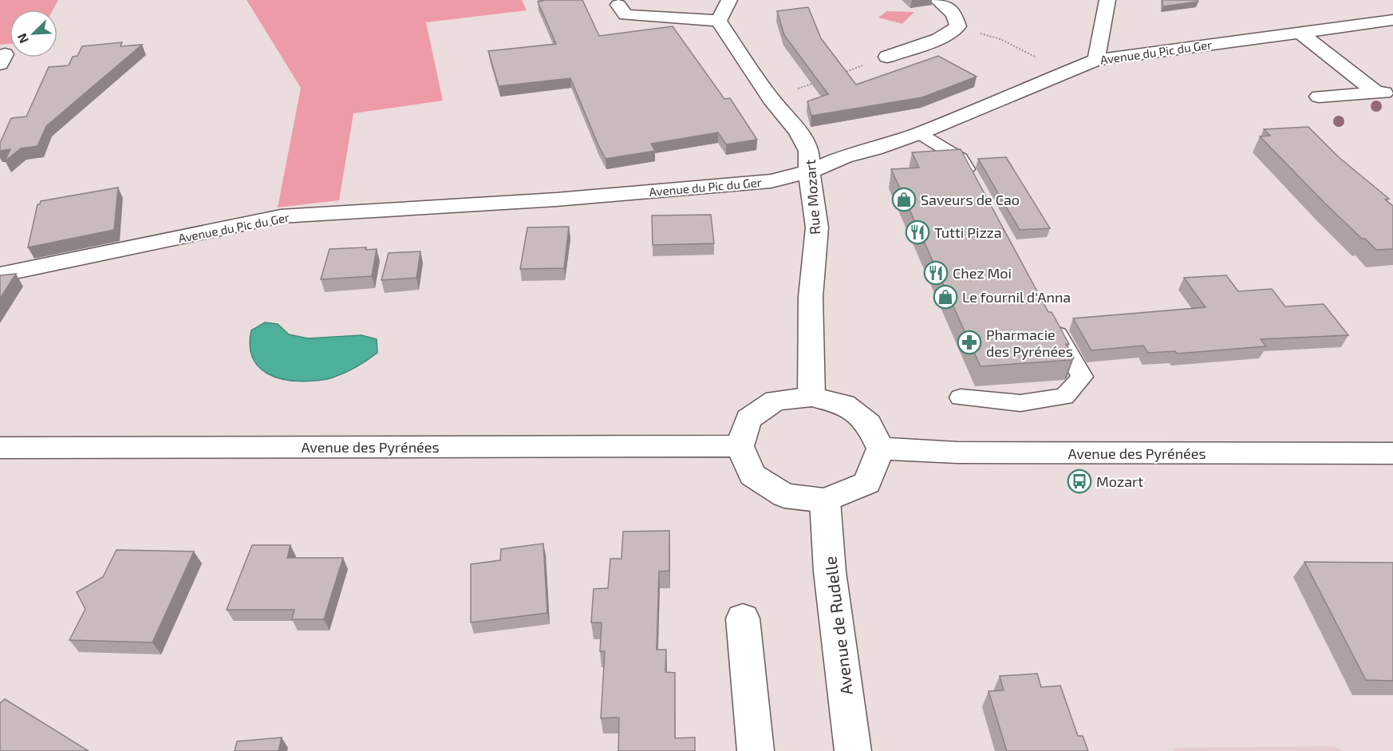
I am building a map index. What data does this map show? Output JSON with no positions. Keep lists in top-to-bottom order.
{
  "streets": {
    "street": [
      "Avenue du Pic du Ger",
      "Rue Mozart",
      "Avenue des Pyrénées",
      "Avenue de Rudelle"
    ]
  },
  "crossings": [
    ["Avenue du Pic du Ger", "Rue Mozart"],
    ["Rue Mozart", "Avenue des Pyrénées"],
    ["Rue Mozart", "Avenue de Rudelle"],
    ["Avenue des Pyrénées", "Avenue de Rudelle"]
  ],
  "places": {
    "shop": ["Saveurs de Cao", "Le fournil d'Anna"],
    "restaurant": ["Tutti Pizza", "Chez Moi"],
    "pharmacy": ["Pharmacie des Pyrénées"],
    "bus stop": ["Mozart"]
  },
  "north": "bottom left"
}
